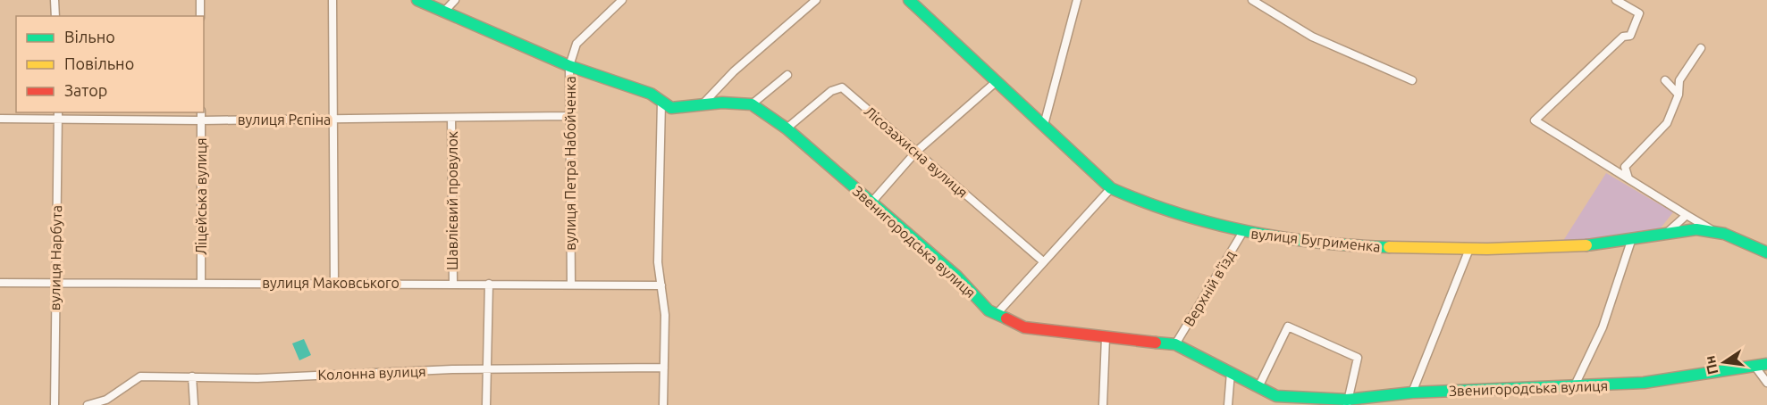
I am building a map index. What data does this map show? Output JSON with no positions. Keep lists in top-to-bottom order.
{
  "streets": {
    "street": [
      "вулиця Рєпіна",
      "Лісозахисна вулиця",
      "вулиця Петра Набойченка",
      "Ліцейська вулиця",
      "Шавлієвий провулок",
      "вулиця Бугрименка",
      "Звенигородська вулиця",
      "вулиця Нарбута",
      "вулиця Маковського",
      "Верхній в'їзд",
      "Колонна вулиця"
    ]
  },
  "crossings": [
    ["вулиця Рєпіна", "вулиця Петра Набойченка"],
    ["вулиця Рєпіна", "Ліцейська вулиця"],
    ["вулиця Рєпіна", "Шавлієвий провулок"],
    ["вулиця Рєпіна", "вулиця Нарбута"],
    ["Лісозахисна вулиця", "Звенигородська вулиця"],
    ["вулиця Петра Набойченка", "вулиця Маковського"],
    ["Ліцейська вулиця", "вулиця Маковського"],
    ["Шавлієвий провулок", "вулиця Маковського"],
    ["вулиця Бугрименка", "Верхній в'їзд"],
    ["Звенигородська вулиця", "Верхній в'їзд"],
    ["вулиця Нарбута", "вулиця Маковського"]
  ],
  "legend": ["Вільно", "Повільно", "Затор"],
  "north": "left"
}
